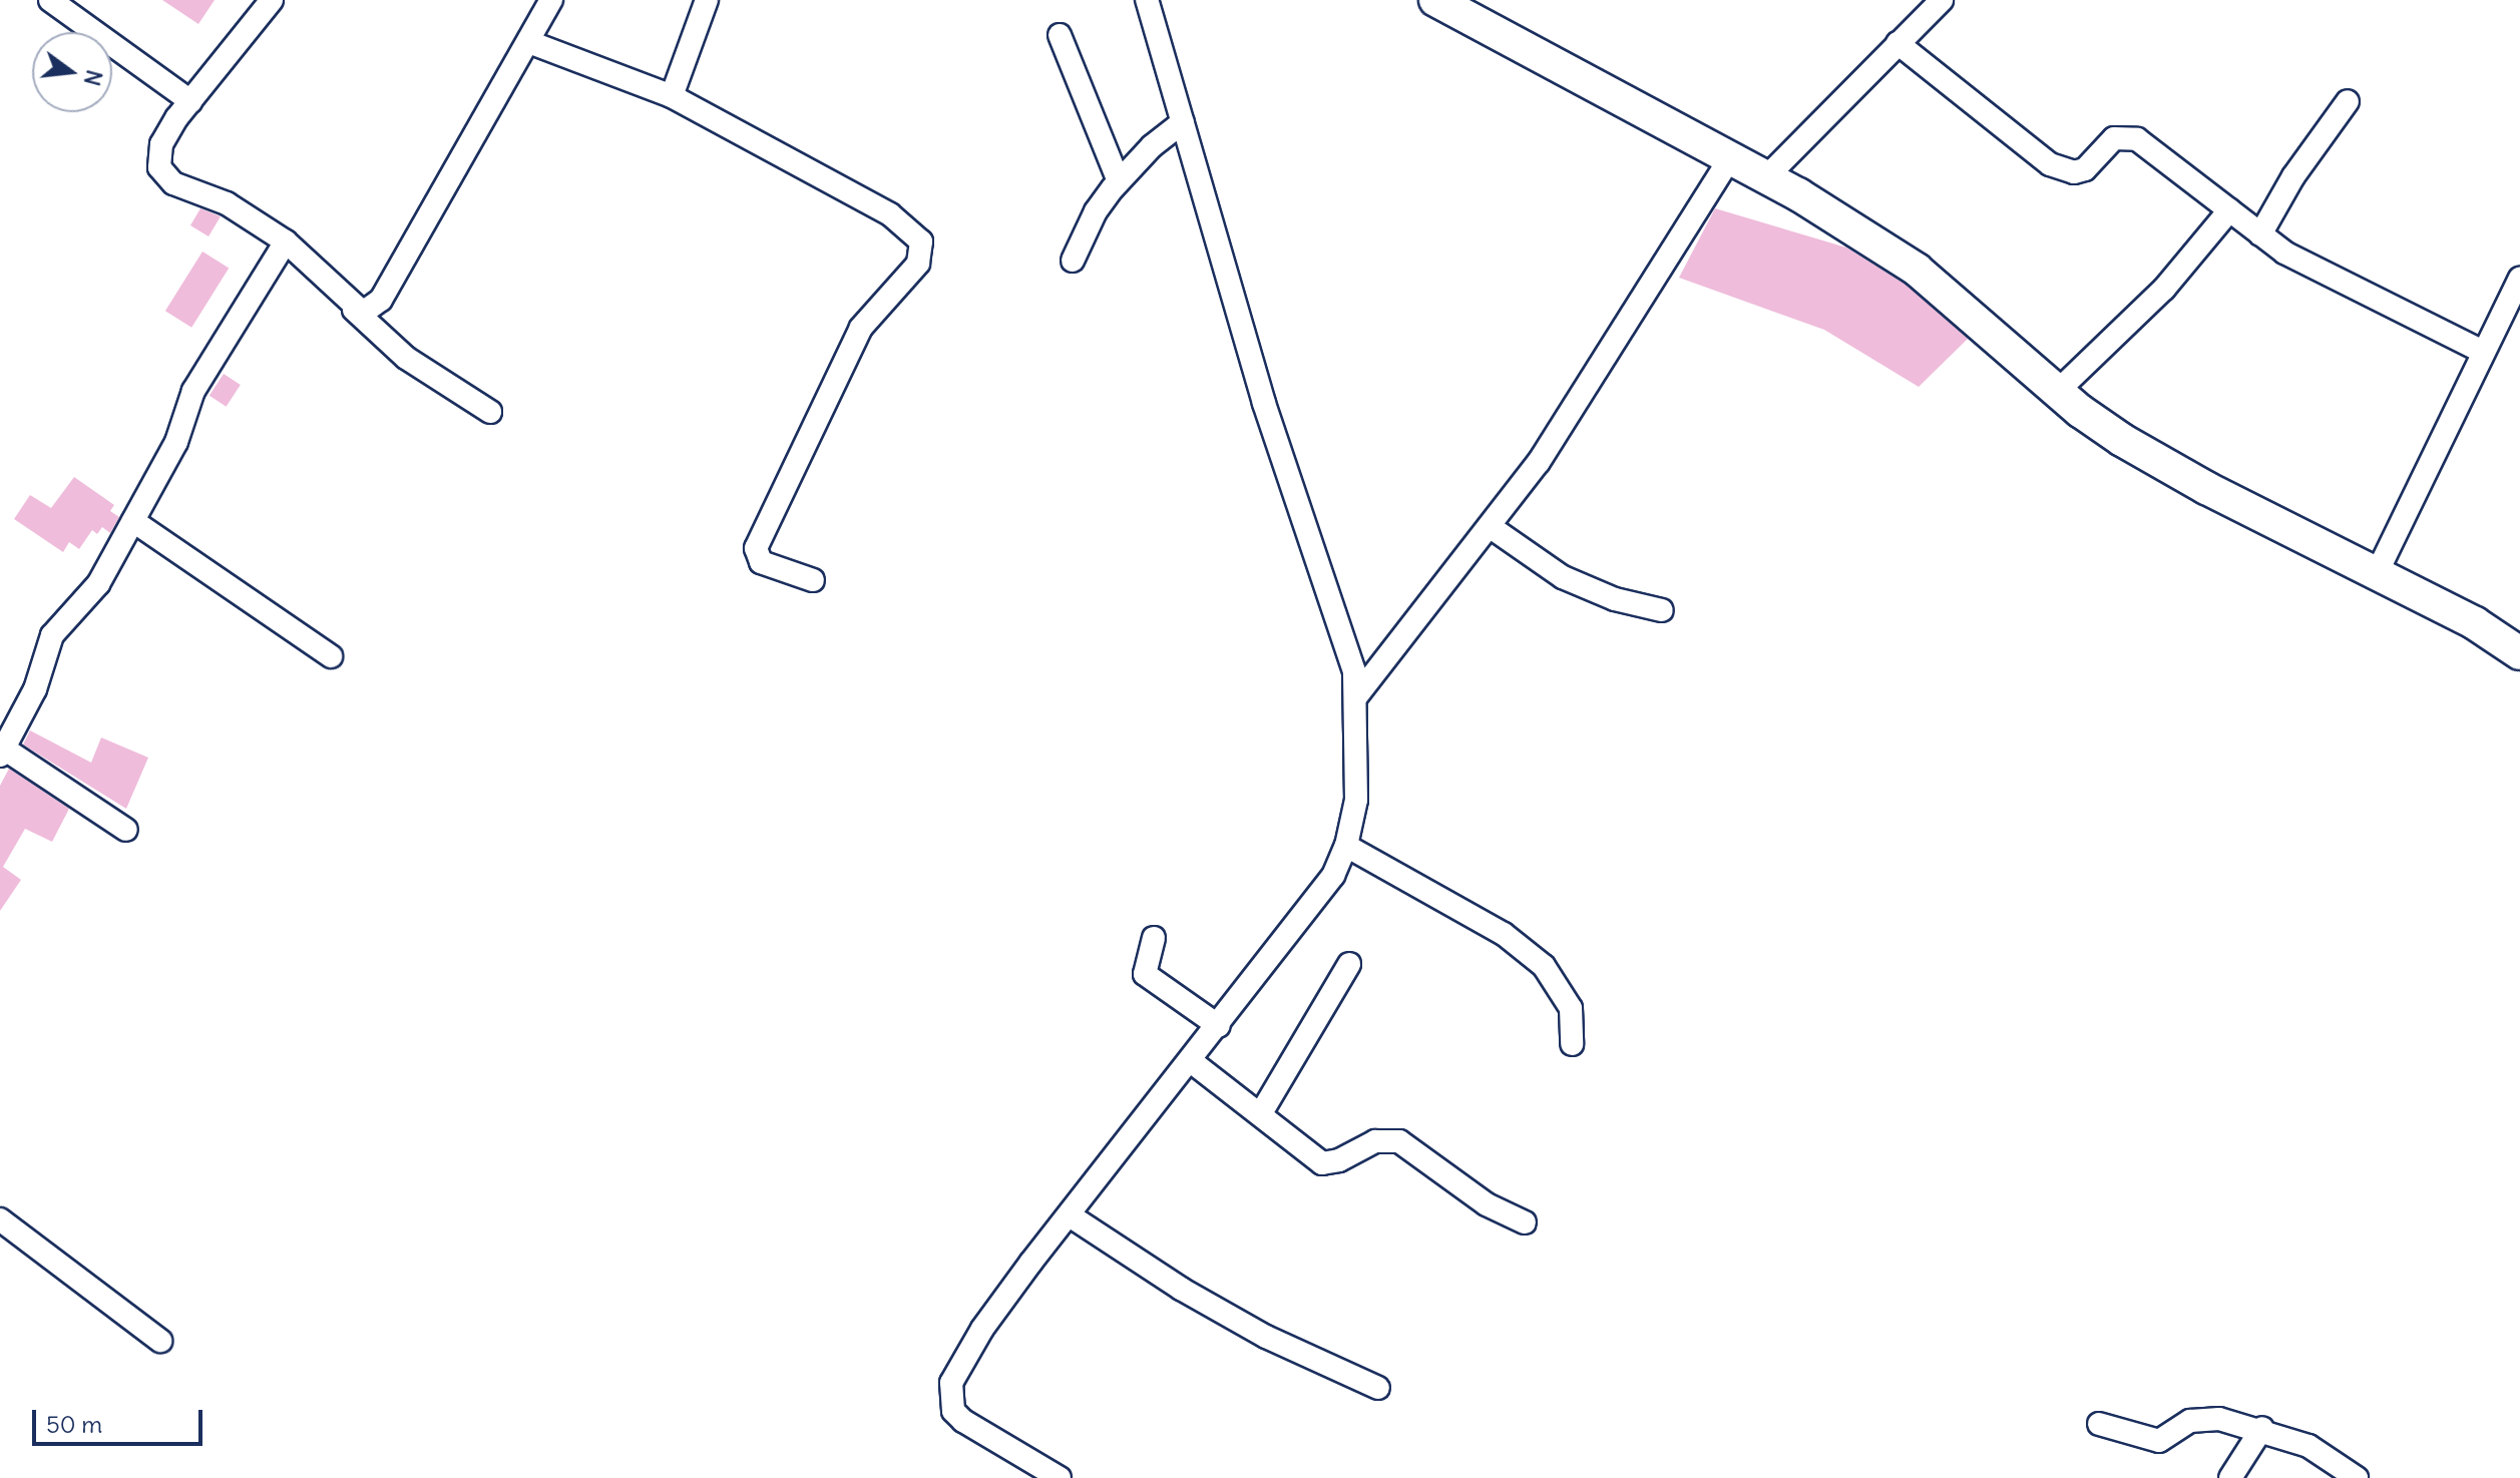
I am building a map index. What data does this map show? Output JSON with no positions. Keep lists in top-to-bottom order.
{
  "scale_bar": "50 m",
  "north": "right"
}
